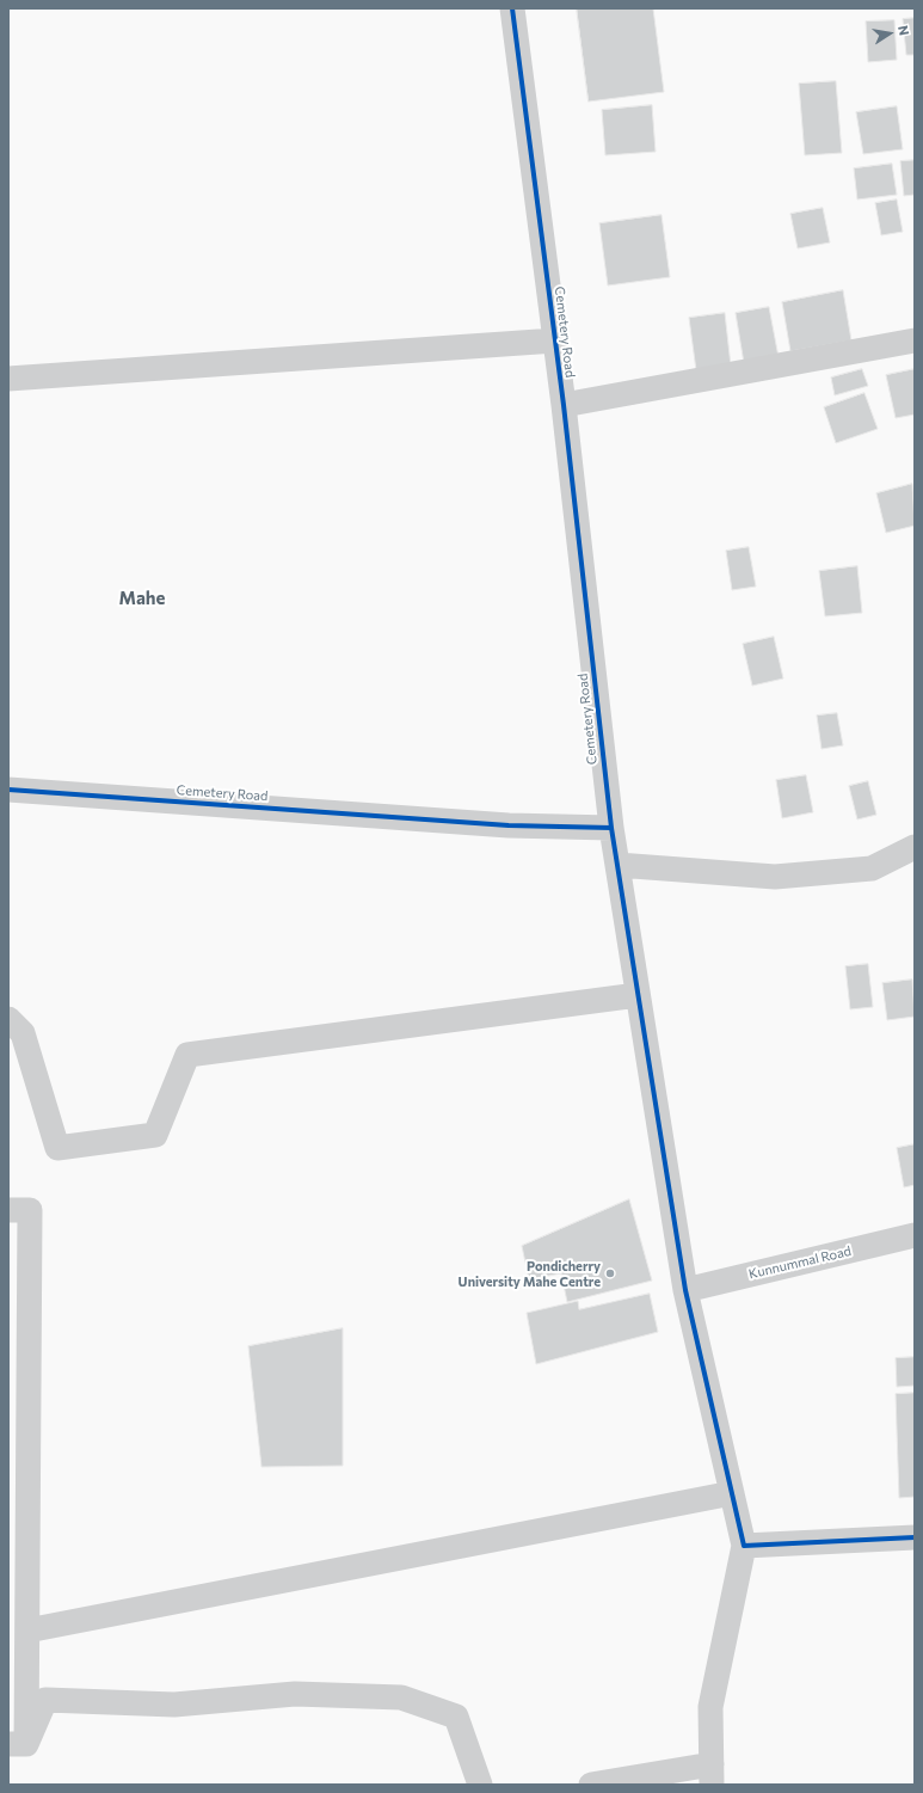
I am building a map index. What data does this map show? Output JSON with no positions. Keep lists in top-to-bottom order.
{
  "streets": {
    "street": ["Cemetery Road", "Kunnummal Road"]
  },
  "districts": ["Mahe"],
  "places": ["Pondicherry University Mahe Centre"],
  "north": "right"
}
